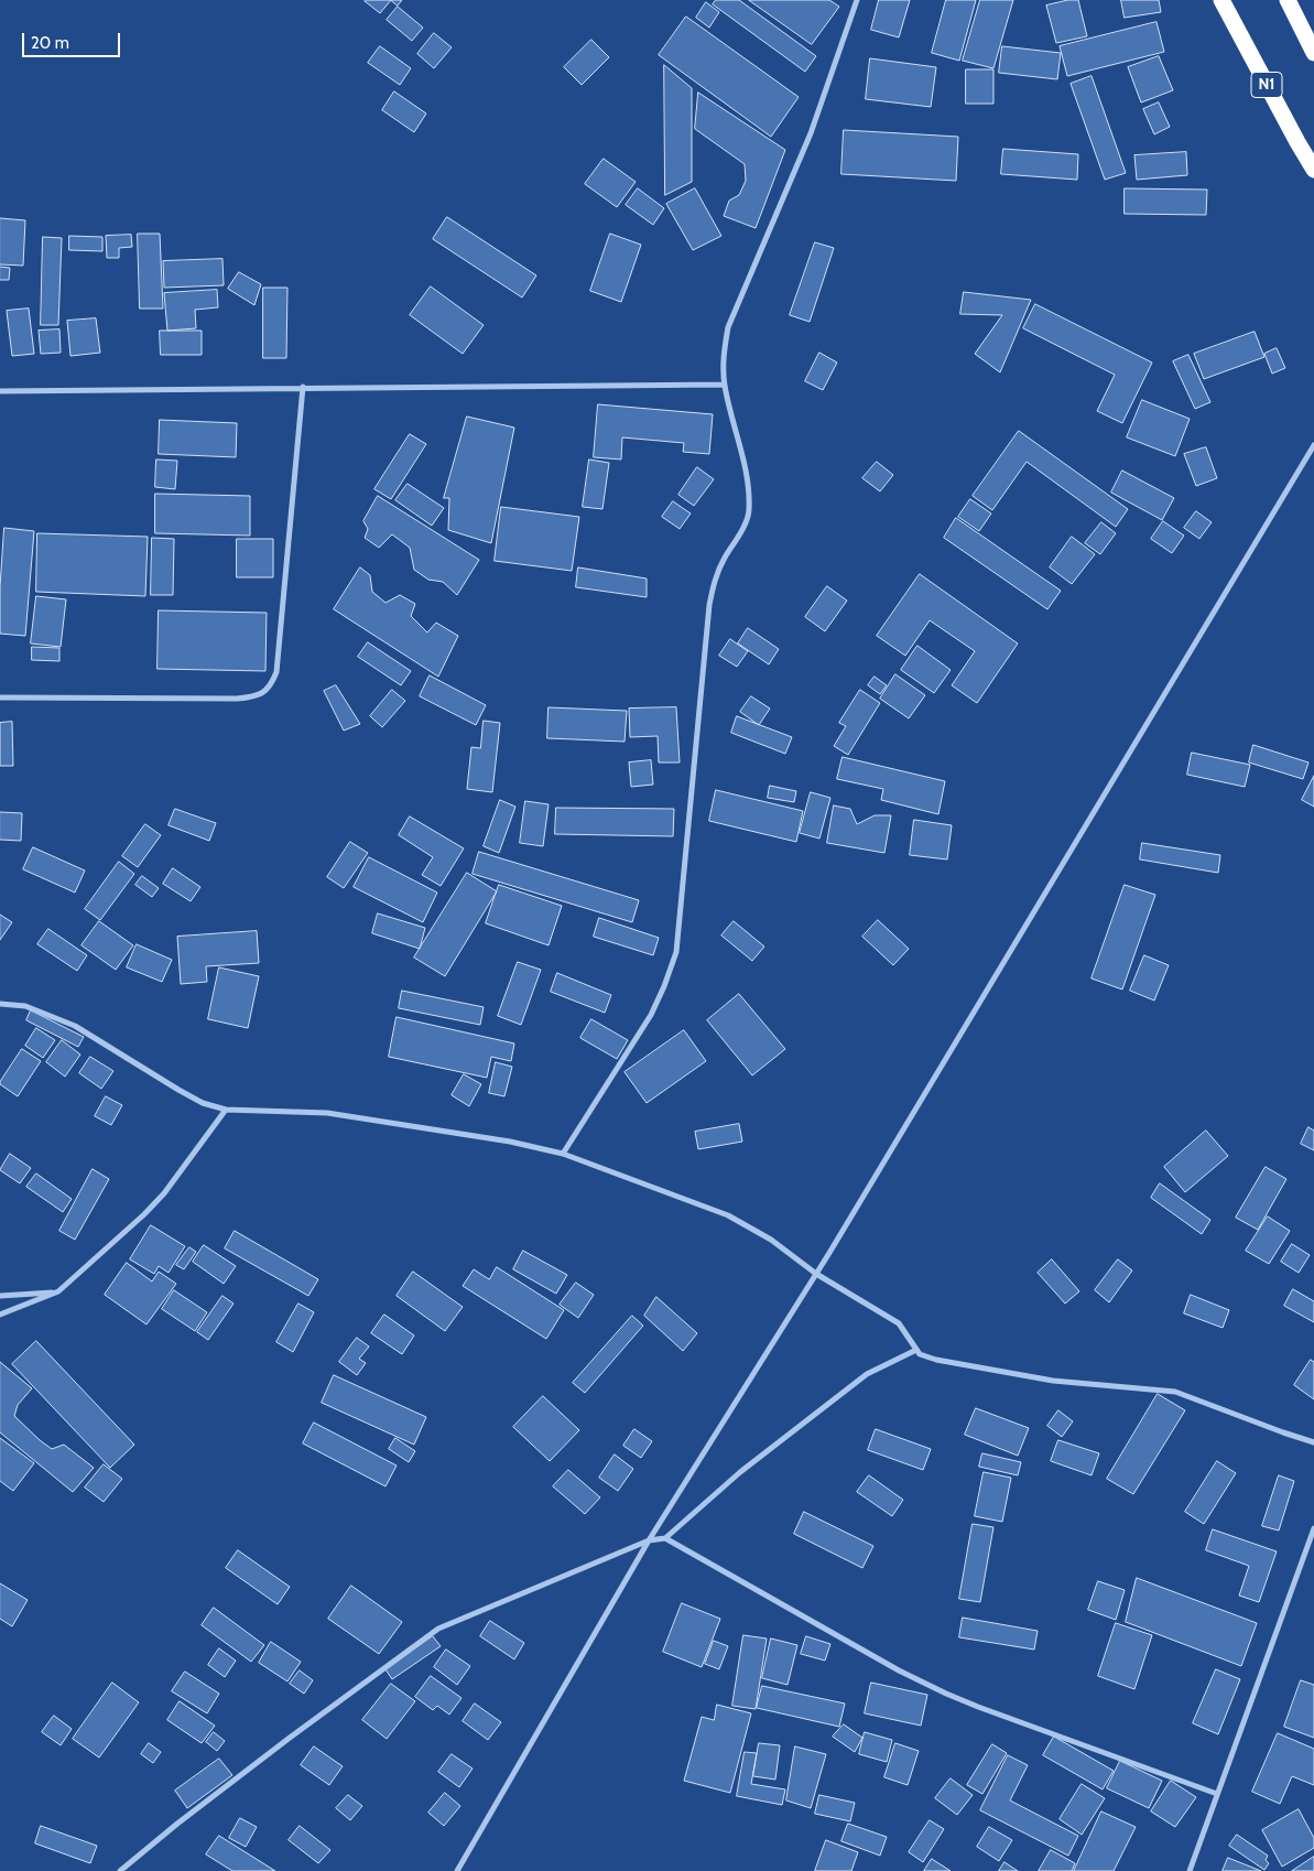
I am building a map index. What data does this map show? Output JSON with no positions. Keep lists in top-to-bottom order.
{
  "streets": {
    "highway": ["N1"]
  },
  "scale_bar": "20 m"
}
